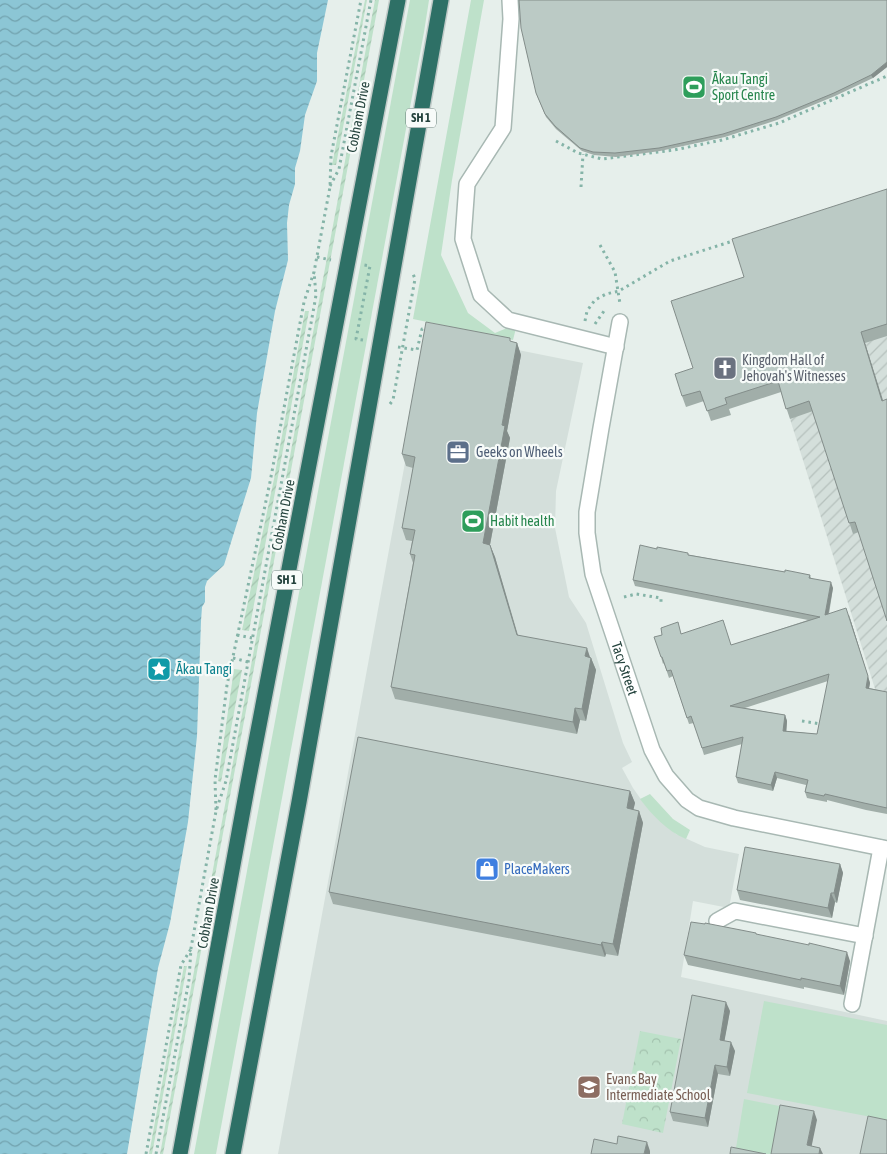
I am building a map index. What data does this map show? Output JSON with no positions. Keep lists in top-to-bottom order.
{
  "streets": {
    "highway": ["Cobham Drive", "SH 1"],
    "street": ["Tacy Street"]
  },
  "places": {
    "sports": ["Ākau Tangi Sport Centre", "Habit health"],
    "church": ["Kingdom Hall of Jehovah's Witnesses"],
    "office": ["Geeks on Wheels"],
    "place": ["Ākau Tangi"],
    "shop": ["PlaceMakers"],
    "school or university": ["Evans Bay Intermediate School"]
  }
}
